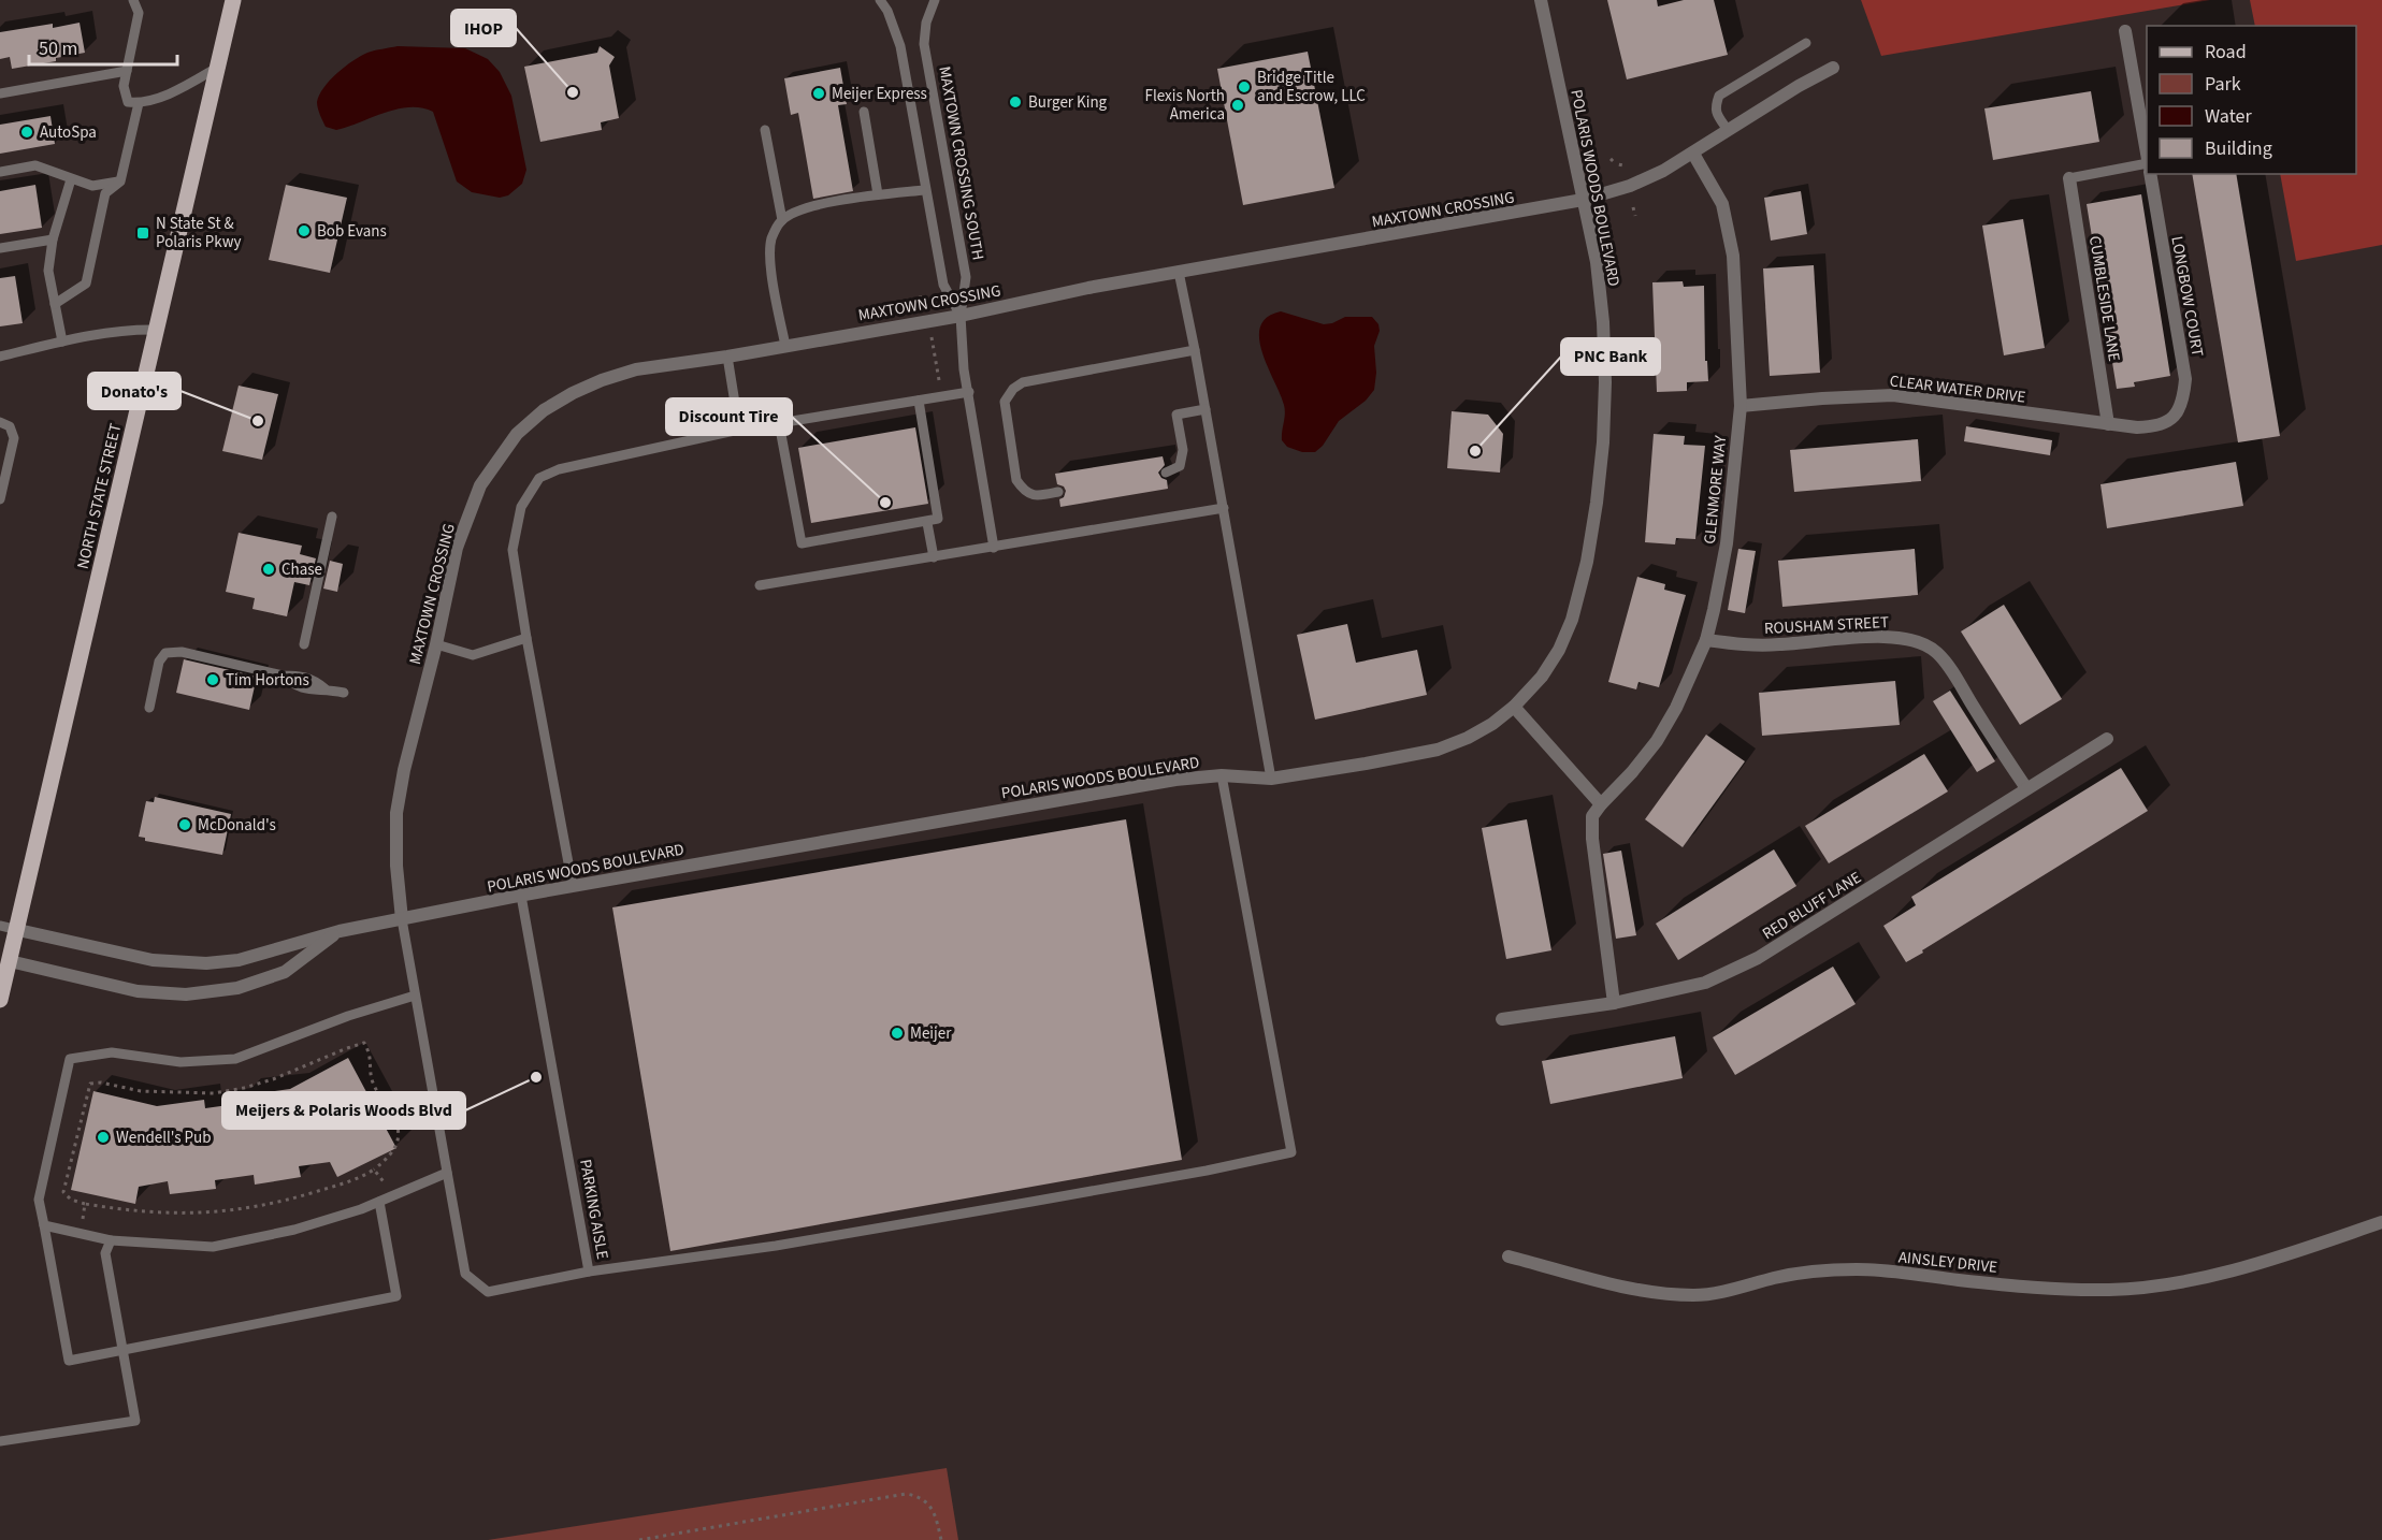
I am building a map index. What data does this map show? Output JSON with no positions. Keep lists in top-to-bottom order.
{
  "streets": {
    "main road": ["NORTH STATE STREET"],
    "street": [
      "POLARIS WOODS BOULEVARD",
      "MAXTOWN CROSSING",
      "LONGBOW COURT",
      "CUMBLESIDE LANE",
      "CLEAR WATER DRIVE",
      "GLENMORE WAY",
      "ROUSHAM STREET",
      "RED BLUFF LANE",
      "AINSLEY DRIVE"
    ],
    "lane": ["MAXTOWN CROSSING SOUTH", "PARKING AISLE"]
  },
  "crossings": [
    ["MAXTOWN CROSSING SOUTH", "MAXTOWN CROSSING"],
    ["POLARIS WOODS BOULEVARD", "MAXTOWN CROSSING"],
    ["POLARIS WOODS BOULEVARD", "NORTH STATE STREET"],
    ["POLARIS WOODS BOULEVARD", "PARKING AISLE"],
    ["MAXTOWN CROSSING", "GLENMORE WAY"],
    ["MAXTOWN CROSSING", "PARKING AISLE"],
    ["LONGBOW COURT", "CLEAR WATER DRIVE"],
    ["CUMBLESIDE LANE", "CLEAR WATER DRIVE"],
    ["CLEAR WATER DRIVE", "GLENMORE WAY"],
    ["GLENMORE WAY", "ROUSHAM STREET"],
    ["GLENMORE WAY", "RED BLUFF LANE"],
    ["ROUSHAM STREET", "RED BLUFF LANE"]
  ],
  "places": {
    "other": [
      "Bridge Title and Escrow, LLC",
      "IHOP",
      "Meijer Express",
      "Burger King",
      "Flexis North America",
      "AutoSpa",
      "Bob Evans",
      "Donato's",
      "PNC Bank",
      "Discount Tire",
      "Chase",
      "Tim Hortons",
      "McDonald's",
      "Meijer",
      "Meijers & Polaris Woods Blvd",
      "Wendell's Pub"
    ],
    "transit": ["N State St & Polaris Pkwy"]
  },
  "legend": [
    "Road",
    "Park",
    "Water",
    "Building"
  ],
  "scale_bar": "50 m"
}
